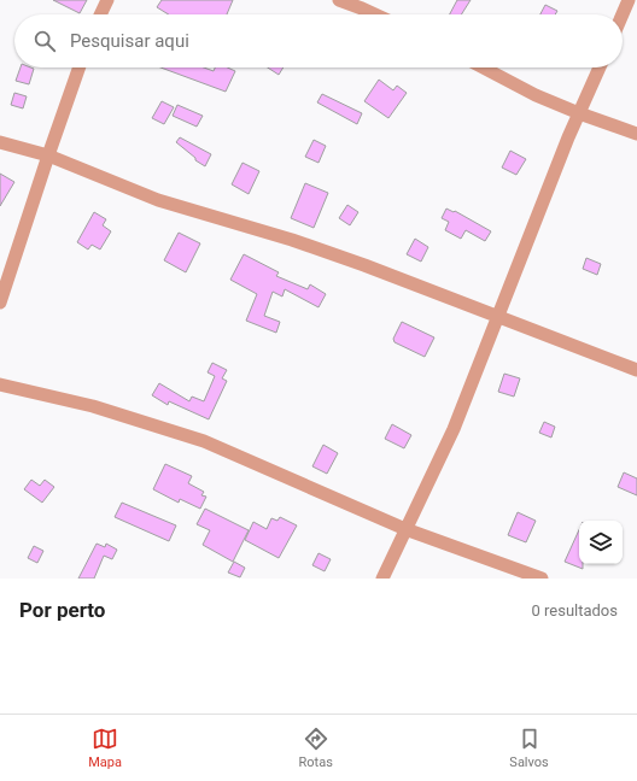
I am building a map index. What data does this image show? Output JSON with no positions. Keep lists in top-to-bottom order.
{
  "page": {
    "search": "Pesquisar aqui",
    "heading": ["Por perto", "0 resultados"],
    "nav": ["Mapa", "Rotas", "Salvos"]
  }
}
